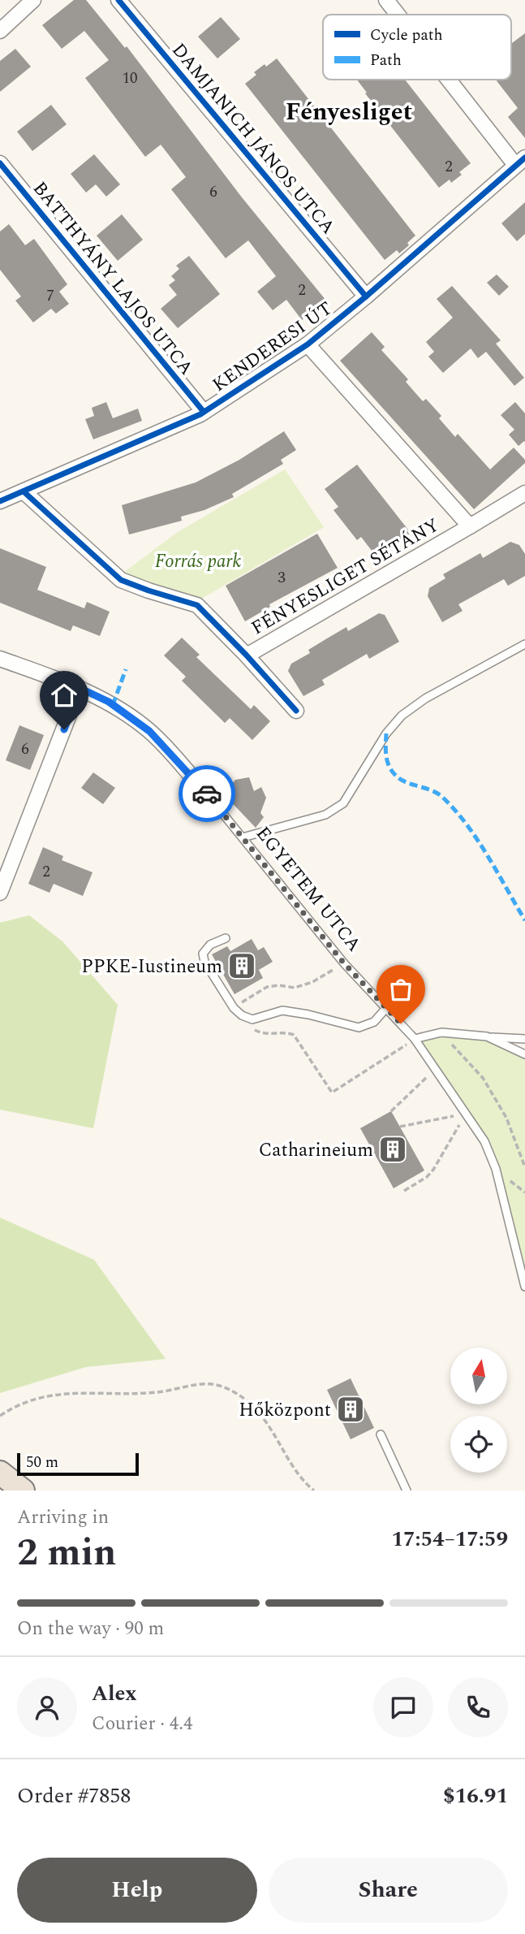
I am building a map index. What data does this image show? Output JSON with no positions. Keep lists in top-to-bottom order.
{
  "streets": {
    "street": [
      "DAMJANICH JÁNOS UTCA",
      "BATTHYÁNY LAJOS UTCA",
      "KENDERESI ÚT",
      "FÉNYESLIGET SÉTÁNY",
      "EGYETEM UTCA"
    ]
  },
  "crossings": [
    ["DAMJANICH JÁNOS UTCA", "KENDERESI ÚT"],
    ["BATTHYÁNY LAJOS UTCA", "KENDERESI ÚT"],
    ["KENDERESI ÚT", "FÉNYESLIGET SÉTÁNY"]
  ],
  "districts": ["Fényesliget"],
  "parks": ["Forrás park"],
  "places": {
    "building": ["PPKE-Iustineum", "Catharineium", "Hőközpont"]
  },
  "house_numbers": [
    "10",
    "2",
    "6",
    "2",
    "7",
    "3",
    "6",
    "2"
  ],
  "legend": ["Cycle path", "Path"],
  "scale_bar": "50 m",
  "north": "top",
  "page": {
    "scale": "50 m",
    "heading": ["2 min", "Arriving in", "17:54–17:59"],
    "panel": [
      "Alex",
      "Courier · 4.4",
      "Order #7858",
      "$16.91"
    ],
    "bar": "On the way · 90 m",
    "buttons": ["Help", "Share"]
  }
}
